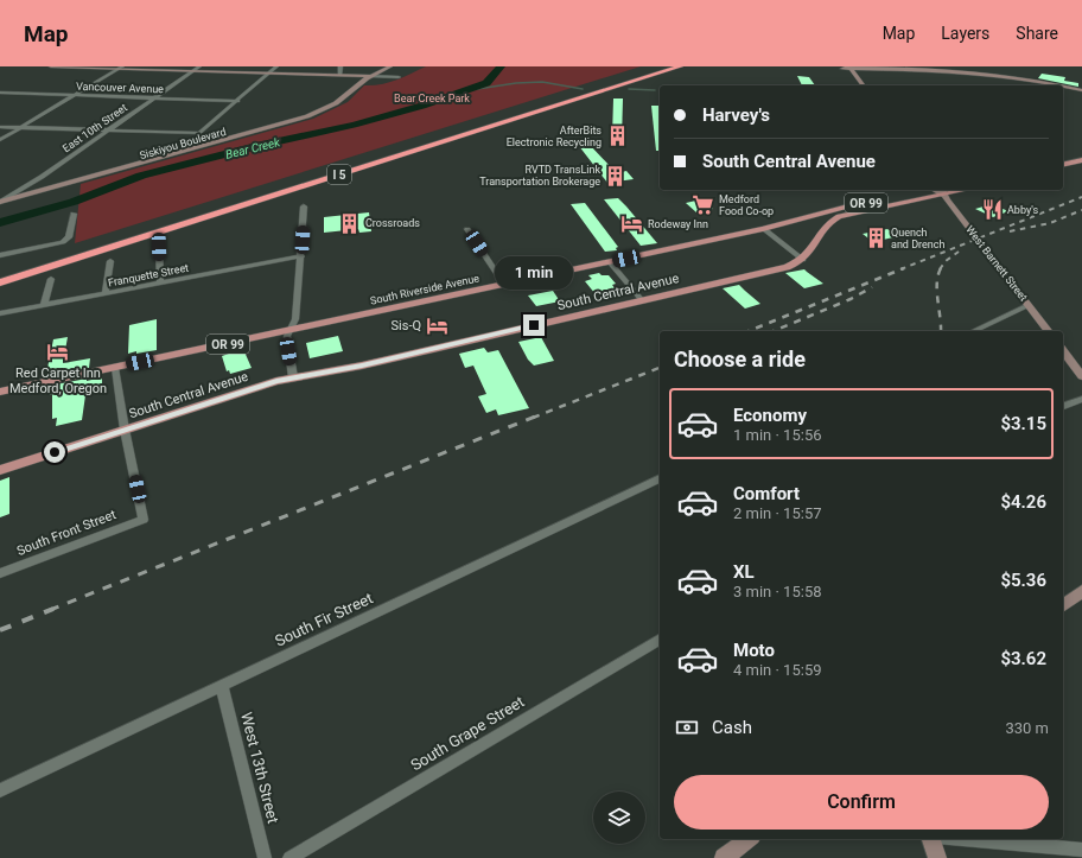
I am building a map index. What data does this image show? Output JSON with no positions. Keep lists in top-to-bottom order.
{
  "streets": {
    "highway": ["I 5"],
    "main road": ["OR 99", "South Riverside Avenue", "South Central Avenue"],
    "street": [
      "Vancouver Avenue",
      "East 10th Street",
      "Siskiyou Boulevard",
      "West Barnett Street",
      "Franquette Street",
      "South Front Street",
      "South Fir Street",
      "South Grape Street",
      "West 13th Street"
    ]
  },
  "crossings": [
    ["Vancouver Avenue", "East 10th Street"],
    ["East 10th Street", "Siskiyou Boulevard"],
    ["OR 99", "South Riverside Avenue"],
    ["OR 99", "South Central Avenue"],
    ["South Central Avenue", "South Front Street"],
    ["South Fir Street", "West 13th Street"]
  ],
  "water": ["Bear Creek"],
  "parks": ["Bear Creek Park"],
  "places": {
    "building": [
      "AfterBits Electronic Recycling",
      "RVTD TransLink Transportation Brokerage",
      "Crossroads",
      "Quench and Drench"
    ],
    "supermarket": ["Medford Food Co-op"],
    "restaurant": ["Abby's"],
    "hotel": ["Rodeway Inn", "Sis-Q", "Red Carpet Inn Medford, Oregon"]
  },
  "page": {
    "header": "Map",
    "nav": ["Map", "Layers", "Share"],
    "banner": ["Harvey's", "South Central Avenue"],
    "bubble": "1 min",
    "heading": "Choose a ride",
    "list": [
      {
        "name": "Economy",
        "note": "1 min · 15:56",
        "value": "$3.15"
      },
      {
        "name": "Comfort",
        "note": "2 min · 15:57",
        "value": "$4.26"
      },
      {
        "name": "XL",
        "note": "3 min · 15:58",
        "value": "$5.36"
      },
      {
        "name": "Moto",
        "note": "4 min · 15:59",
        "value": "$3.62"
      }
    ],
    "pay": ["Cash", "330 m"],
    "buttons": "Confirm"
  }
}
